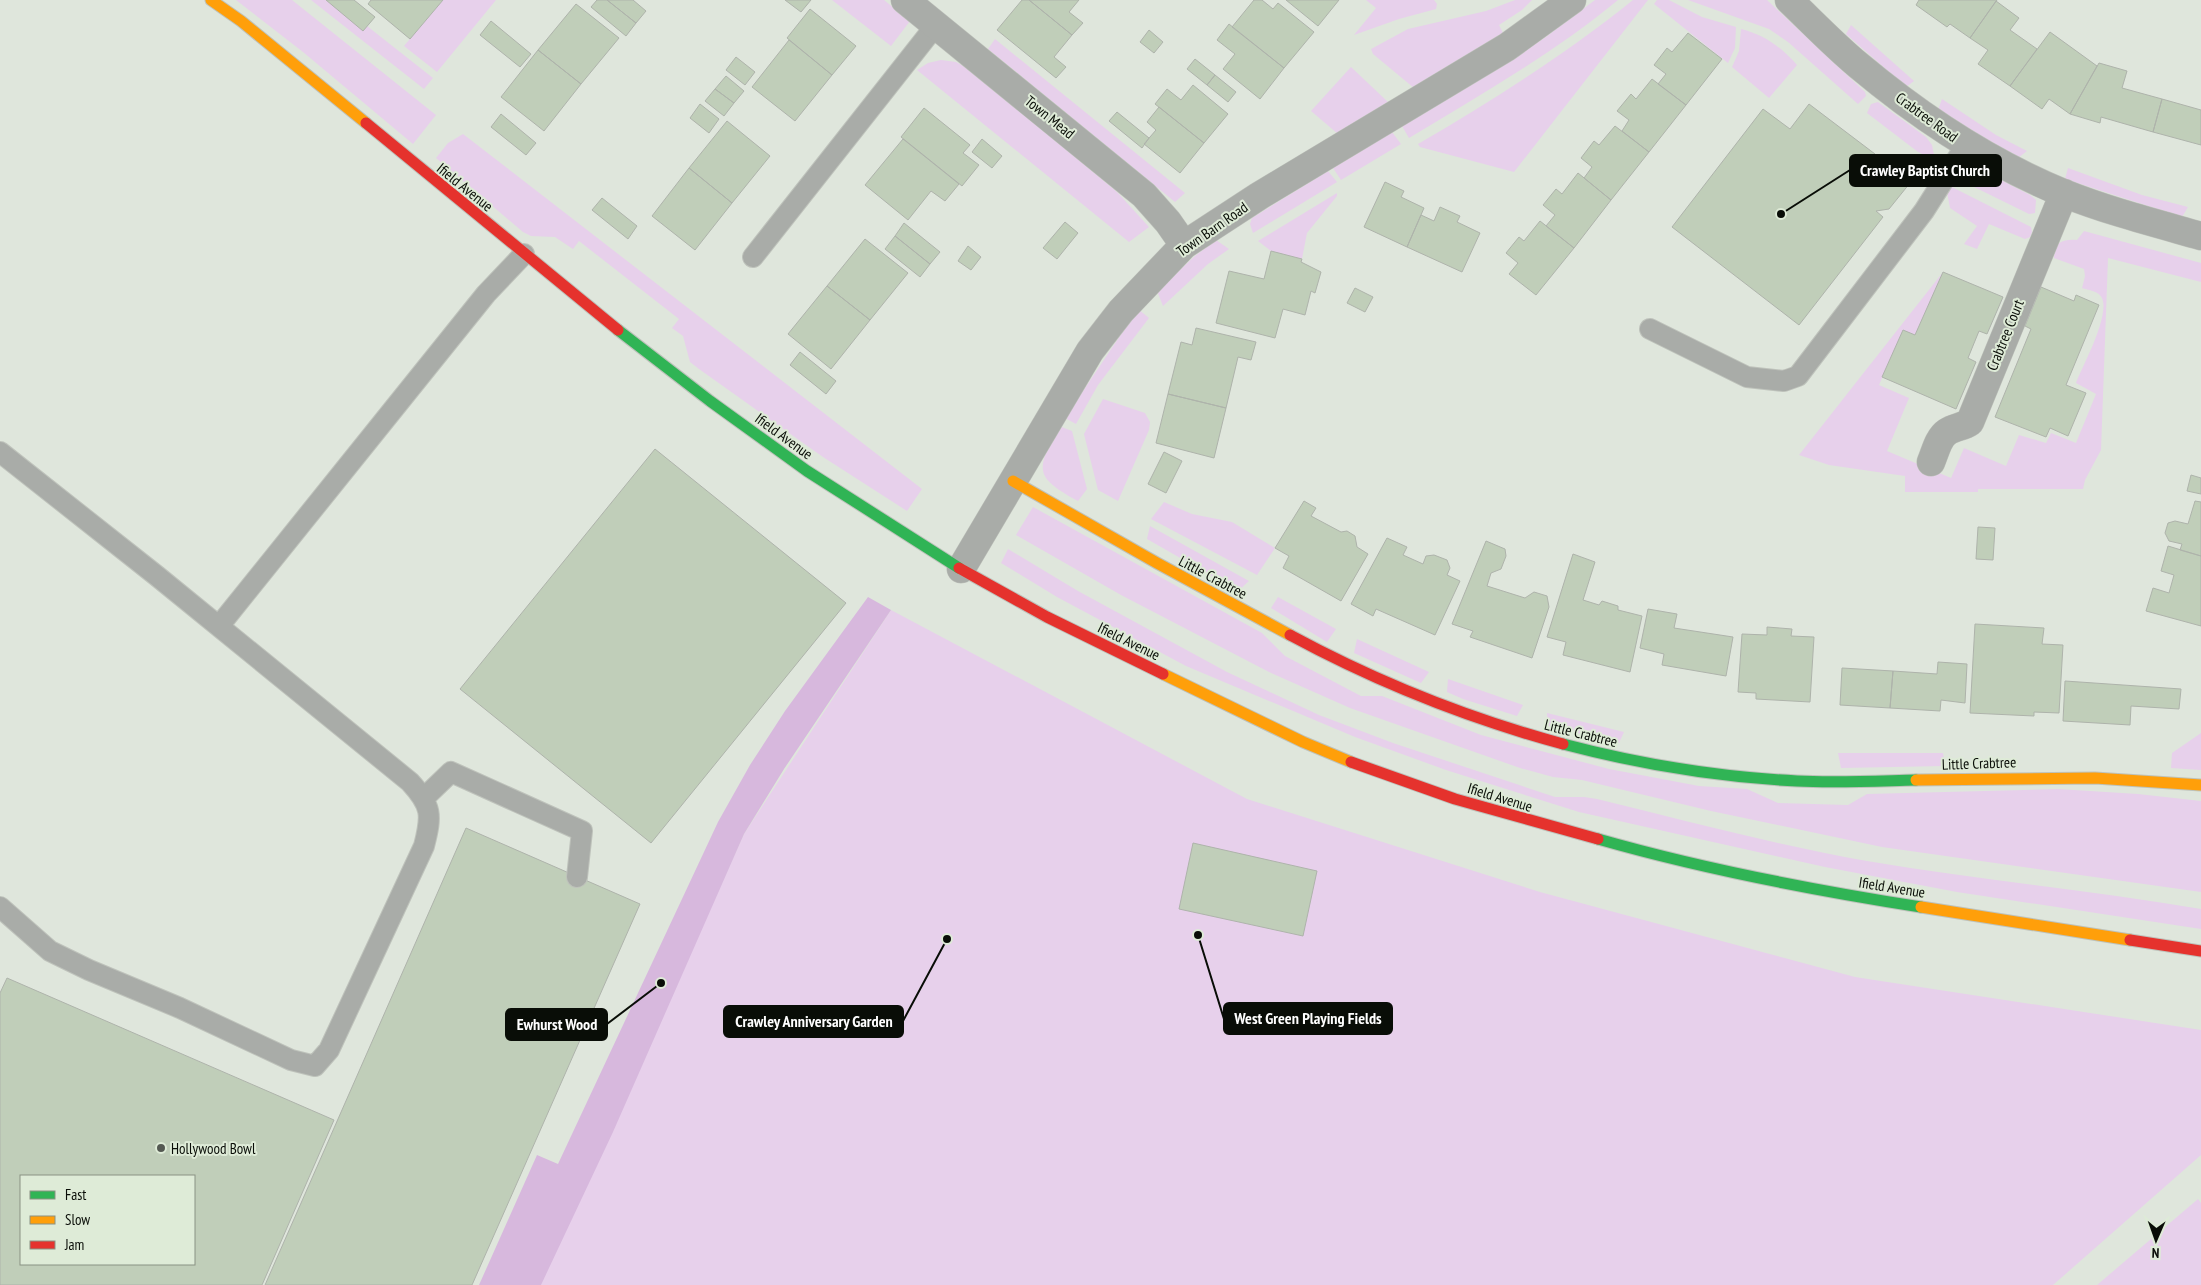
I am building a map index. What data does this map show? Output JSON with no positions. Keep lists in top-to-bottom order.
{
  "streets": {
    "street": [
      "Town Mead",
      "Crabtree Road",
      "Ifield Avenue",
      "Town Barn Road",
      "Crabtree Court",
      "Little Crabtree"
    ]
  },
  "crossings": [
    ["Town Mead", "Town Barn Road"],
    ["Crabtree Road", "Crabtree Court"],
    ["Ifield Avenue", "Town Barn Road"],
    ["Town Barn Road", "Little Crabtree"]
  ],
  "places": [
    "Crawley Baptist Church",
    "West Green Playing Fields",
    "Crawley Anniversary Garden",
    "Ewhurst Wood",
    "Hollywood Bowl"
  ],
  "legend": ["Fast", "Slow", "Jam"],
  "north": "bottom"
}
